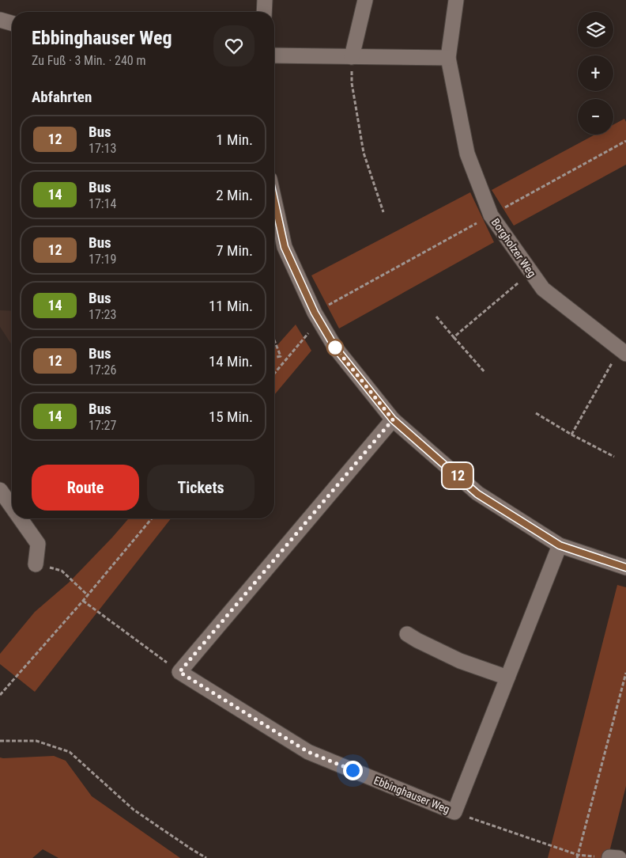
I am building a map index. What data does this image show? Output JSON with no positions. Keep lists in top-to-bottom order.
{
  "streets": {
    "street": ["Borgholzer Weg", "Ebbinghauser Weg"]
  },
  "lines": ["bus line 12"],
  "page": {
    "on_map": "12",
    "map_buttons": ["+", "−"],
    "heading": [
      ["Ebbinghauser Weg", "Zu Fuß · 3 Min. · 240 m"],
      "Abfahrten"
    ],
    "list": [
      {
        "mark": "12",
        "name": "Bus",
        "note": "17:13",
        "value": "1 Min."
      },
      {
        "mark": "14",
        "name": "Bus",
        "note": "17:14",
        "value": "2 Min."
      },
      {
        "mark": "12",
        "name": "Bus",
        "note": "17:19",
        "value": "7 Min."
      },
      {
        "mark": "14",
        "name": "Bus",
        "note": "17:23",
        "value": "11 Min."
      },
      {
        "mark": "12",
        "name": "Bus",
        "note": "17:26",
        "value": "14 Min."
      },
      {
        "mark": "14",
        "name": "Bus",
        "note": "17:27",
        "value": "15 Min."
      }
    ],
    "buttons": ["Route", "Tickets"]
  }
}
